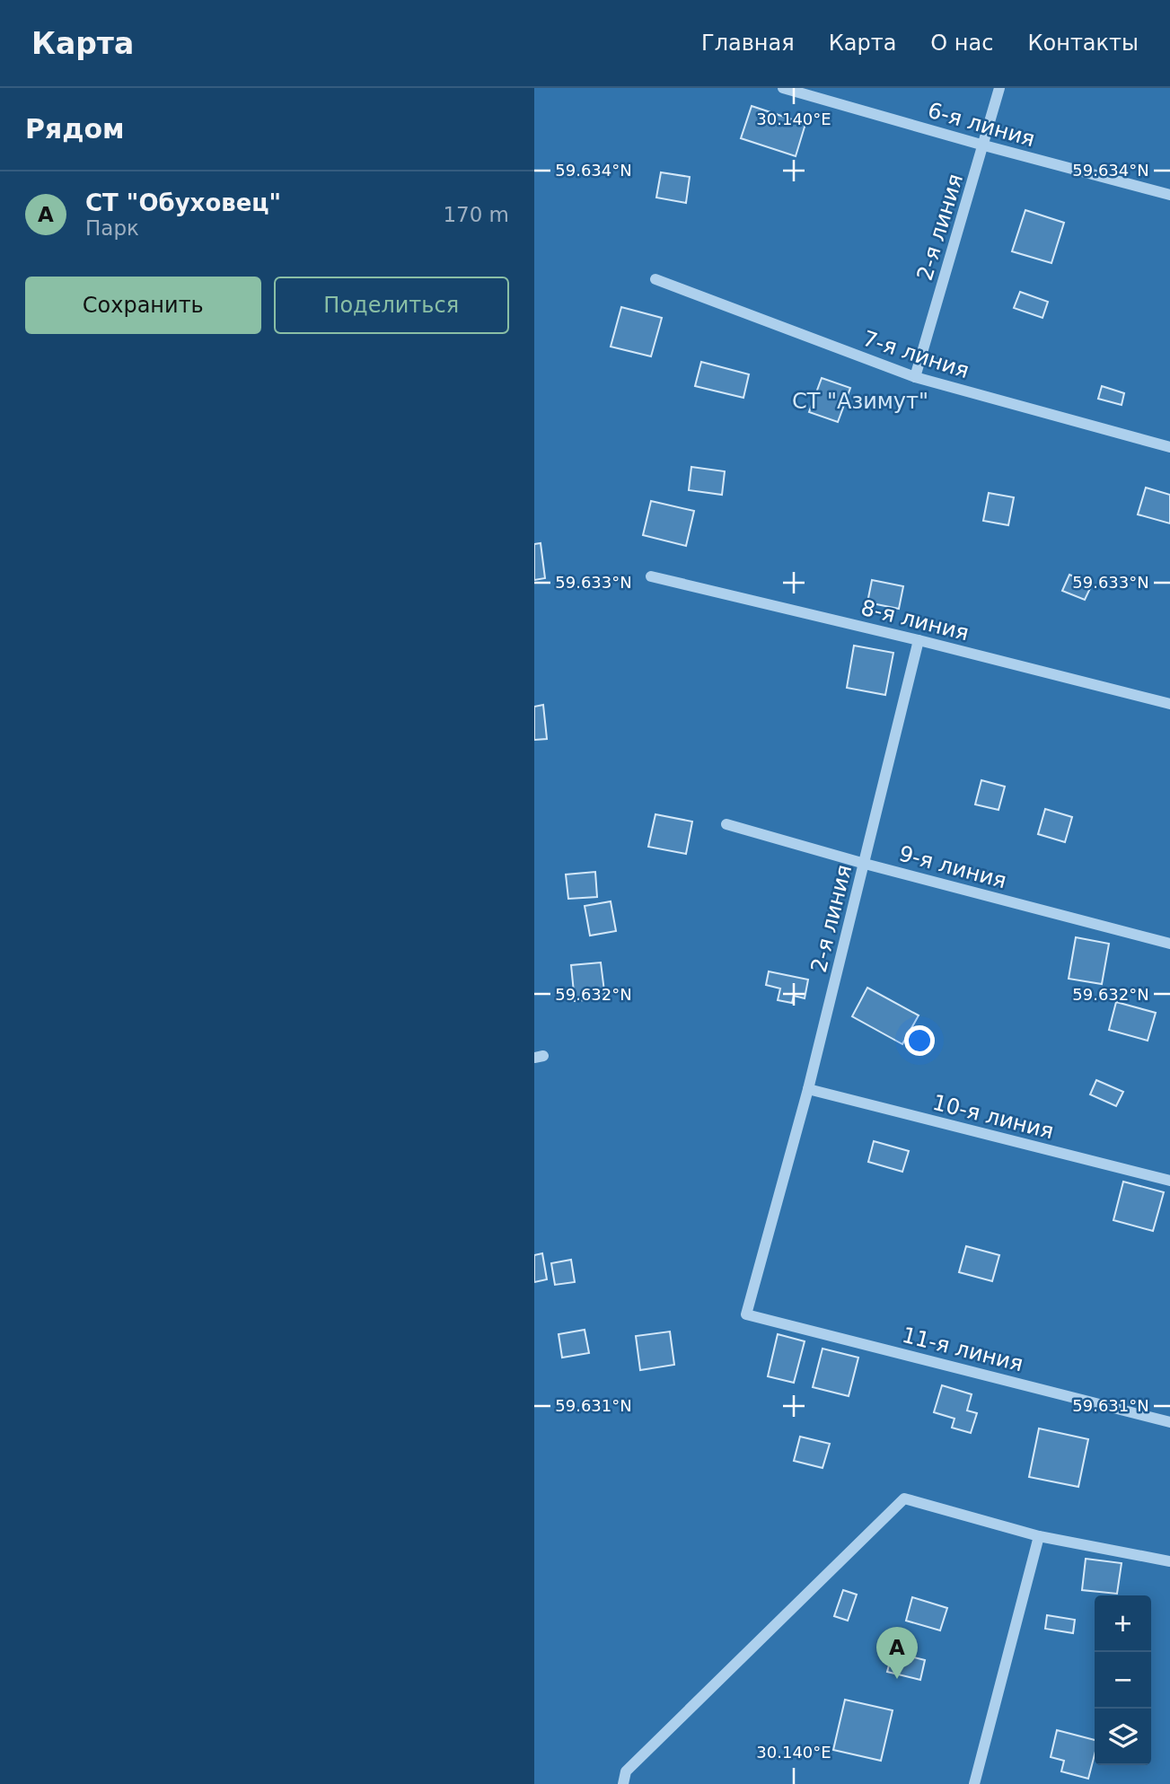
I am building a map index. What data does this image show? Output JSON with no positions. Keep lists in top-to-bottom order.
{
  "streets": {
    "street": [
      "6-я линия",
      "2-я линия",
      "7-я линия",
      "8-я линия",
      "9-я линия",
      "10-я линия",
      "11-я линия"
    ]
  },
  "crossings": [
    ["6-я линия", "2-я линия"],
    ["2-я линия", "7-я линия"],
    ["2-я линия", "8-я линия"],
    ["2-я линия", "9-я линия"],
    ["2-я линия", "10-я линия"],
    ["2-я линия", "11-я линия"]
  ],
  "parks": ["СТ \"Азимут\""],
  "page": {
    "header": "Карта",
    "nav": [
      "Главная",
      "Карта",
      "О нас",
      "Контакты"
    ],
    "heading": "Рядом",
    "list": [
      {
        "mark": "A",
        "name": "СТ \"Обуховец\"",
        "note": "Парк",
        "value": "170 m"
      }
    ],
    "buttons": ["Сохранить", "Поделиться"],
    "map_buttons": ["+", "−"],
    "pins": "A"
  },
  "coordinates": [
    "30.140°E",
    "59.634°N",
    "59.633°N",
    "59.632°N",
    "59.631°N"
  ]
}
